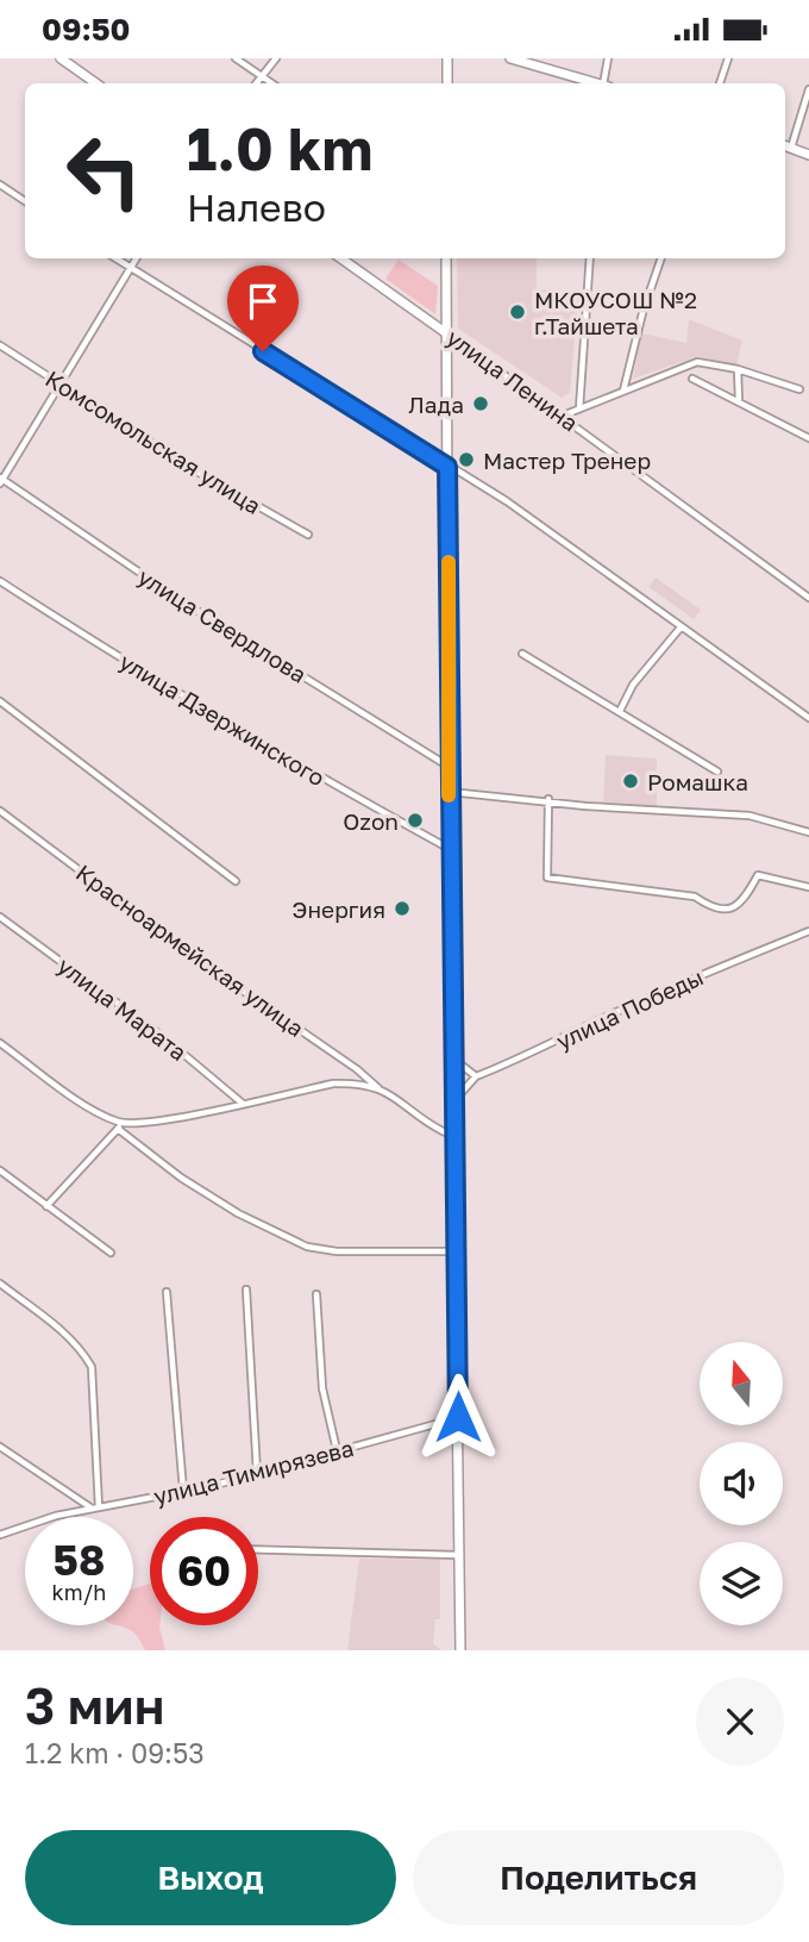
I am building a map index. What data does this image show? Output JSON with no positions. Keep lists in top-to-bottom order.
{
  "streets": {
    "main road": ["улица Ленина"],
    "street": [
      "Комсомольская улица",
      "улица Свердлова",
      "улица Дзержинского",
      "Красноармейская улица",
      "улица Марата",
      "улица Победы",
      "улица Тимирязева"
    ]
  },
  "places": [
    "МКОУСОШ №2 г.Тайшета",
    "Лада",
    "Мастер Тренер",
    "Ромашка",
    "Ozon",
    "Энергия"
  ],
  "north": "top",
  "page": {
    "status": "09:50",
    "turn": ["1.0 km", "Налево"],
    "speed": "58 km/h",
    "limit": "60",
    "heading": ["3 мин", "1.2 km · 09:53"],
    "buttons": ["Выход", "Поделиться"]
  }
}
